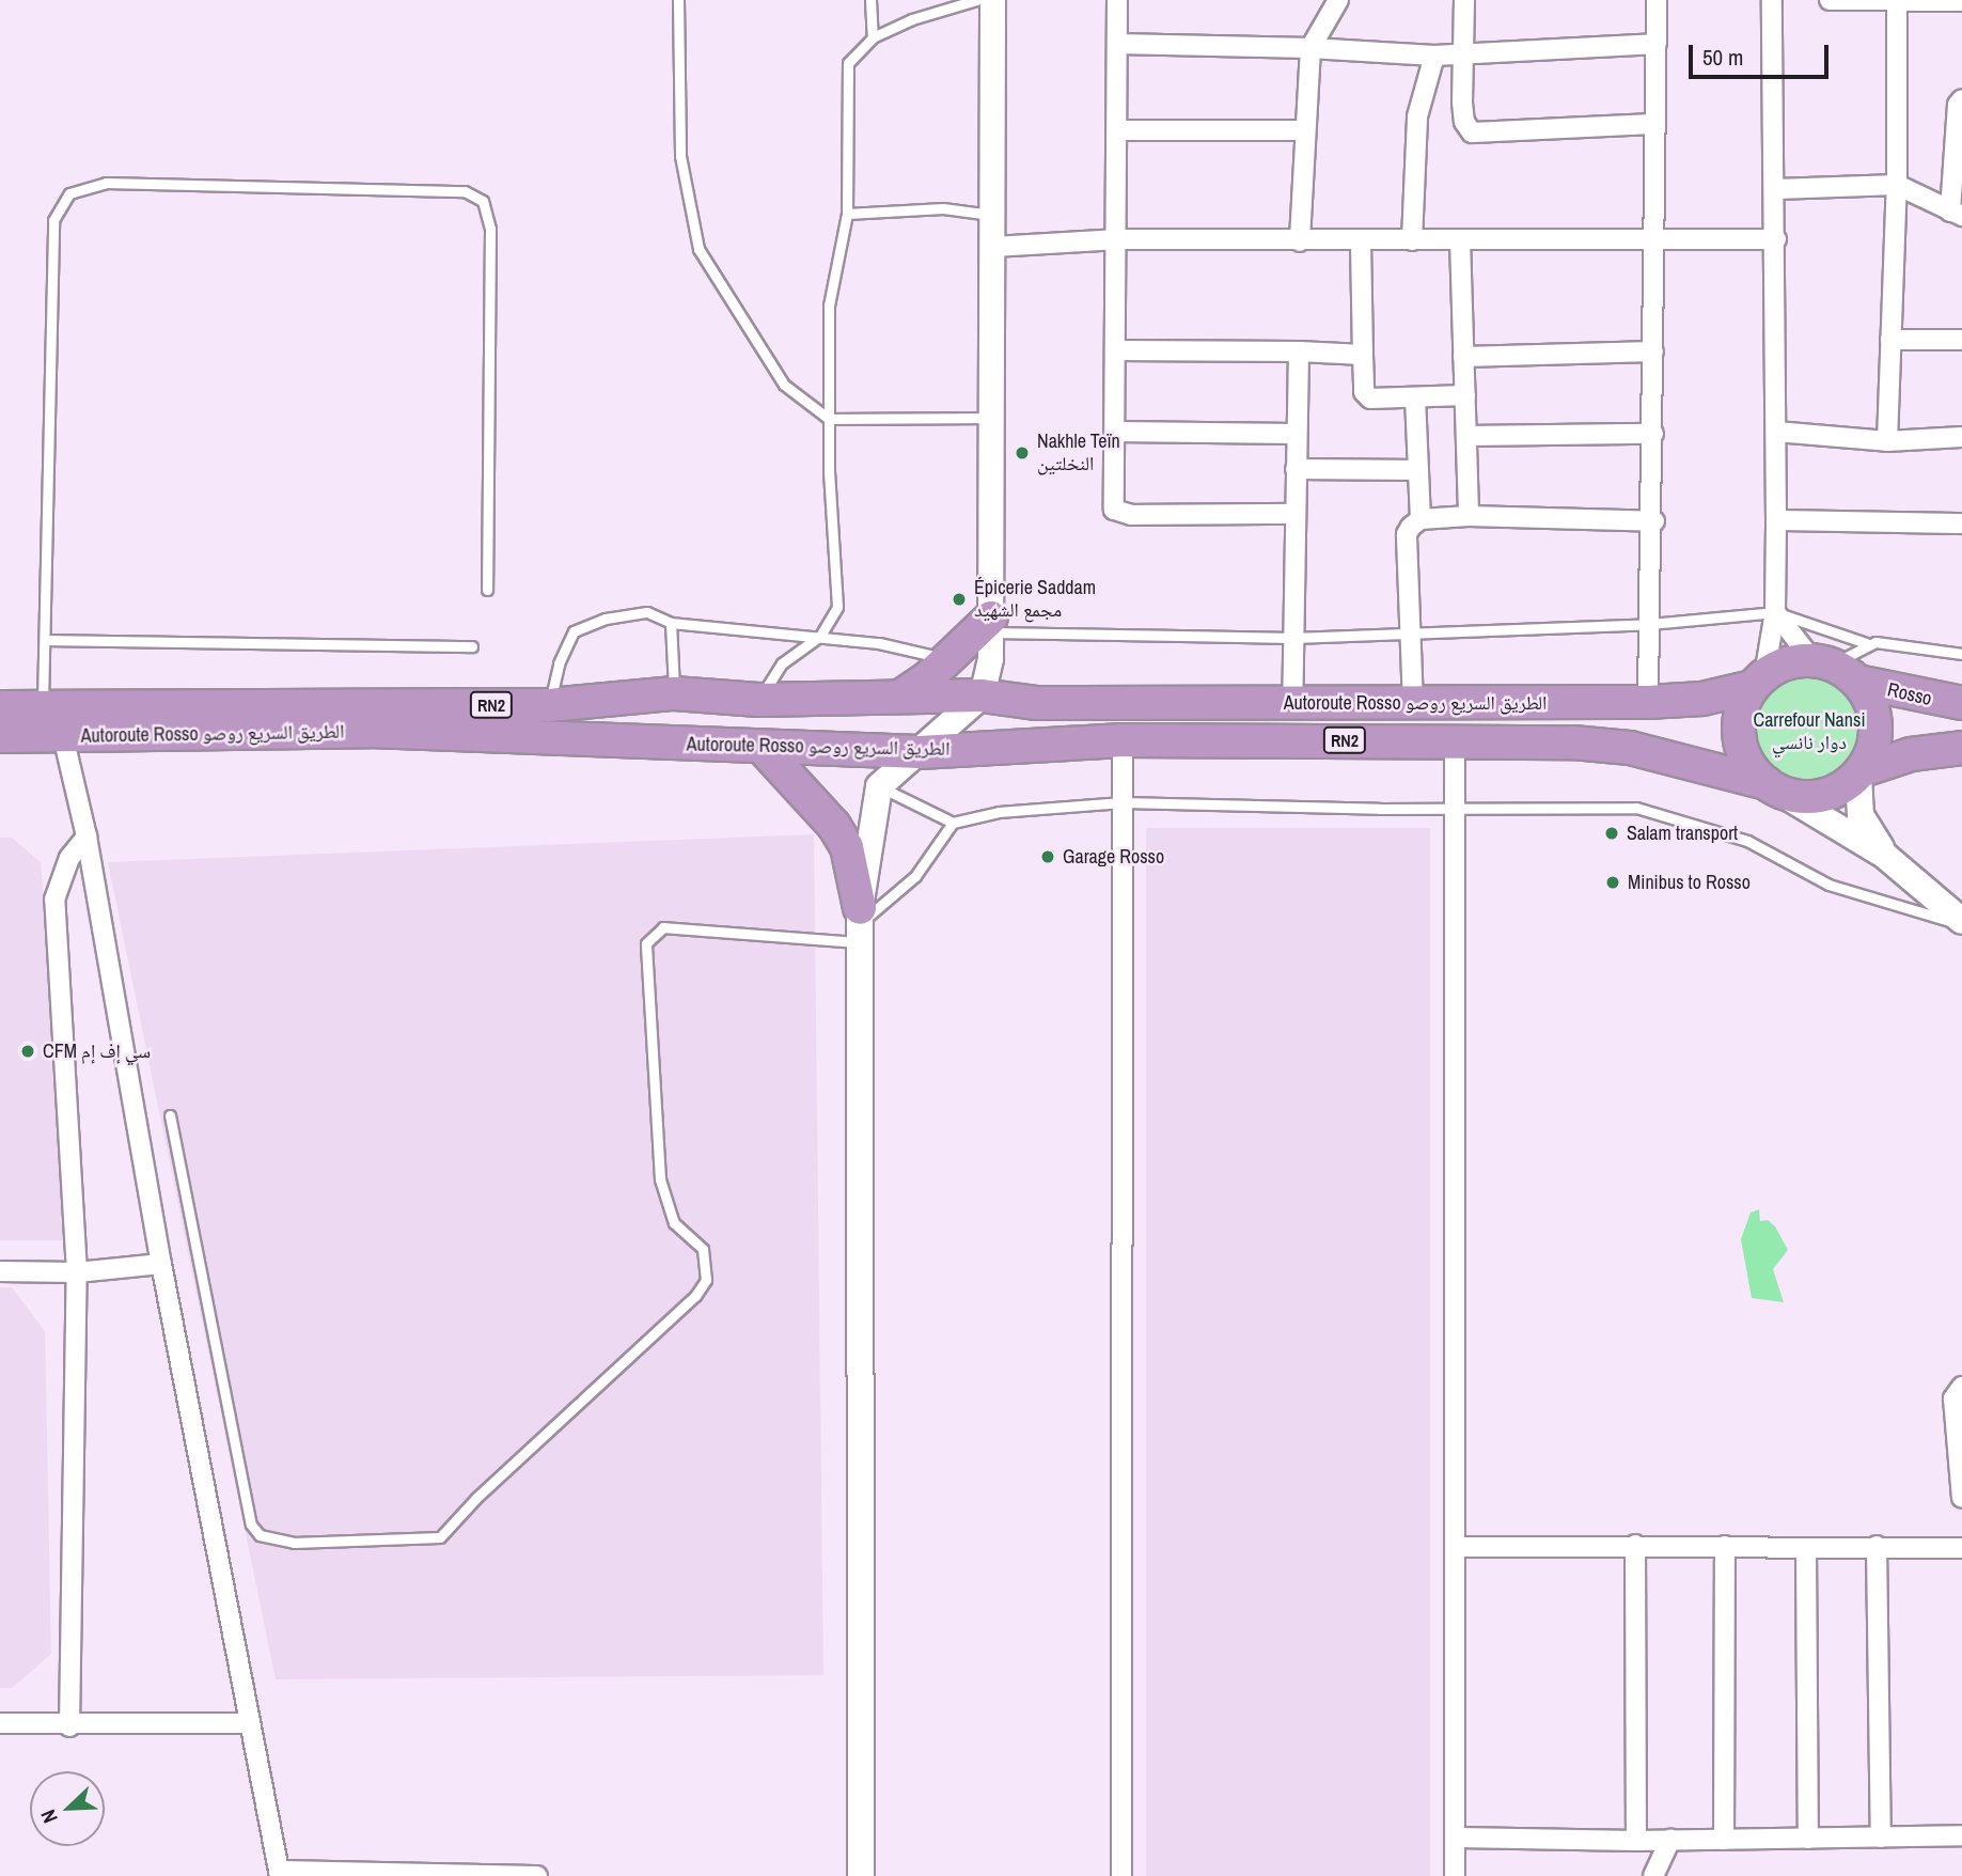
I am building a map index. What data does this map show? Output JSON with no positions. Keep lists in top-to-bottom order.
{
  "streets": {
    "highway": ["Rosso", "Autoroute Rosso الطريق السريع روصو", "RN2"]
  },
  "crossings": [
    ["Rosso", "Autoroute Rosso الطريق السريع روصو"]
  ],
  "parks": ["Carrefour Nansi دوار نانسي"],
  "places": [
    "Nakhle Teïn النخلتين",
    "Épicerie Saddam مجمع الشهيد",
    "Salam transport",
    "Garage Rosso",
    "Minibus to Rosso",
    "CFM سي إف إم"
  ],
  "scale_bar": "50 m",
  "north": "bottom left"
}
